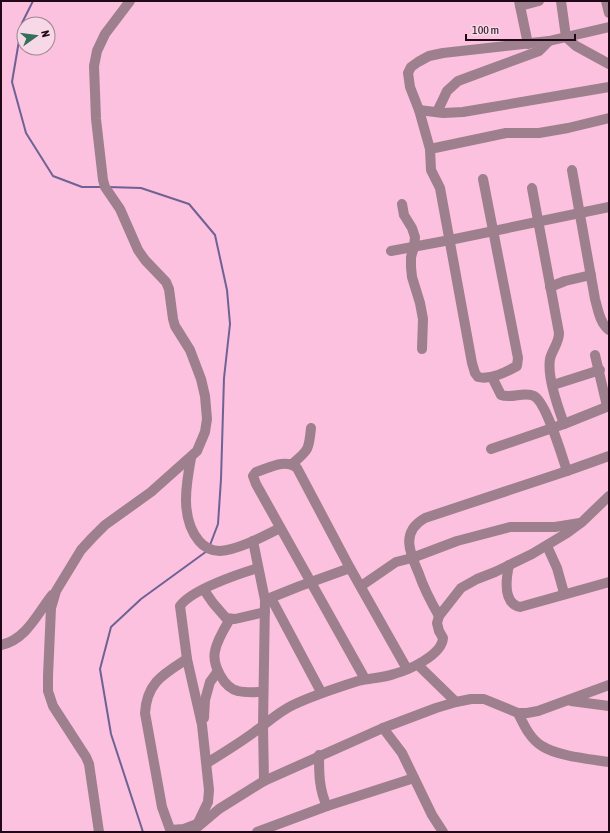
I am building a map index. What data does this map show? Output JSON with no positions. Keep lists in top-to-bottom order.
{
  "scale_bar": "100 m",
  "north": "right"
}
